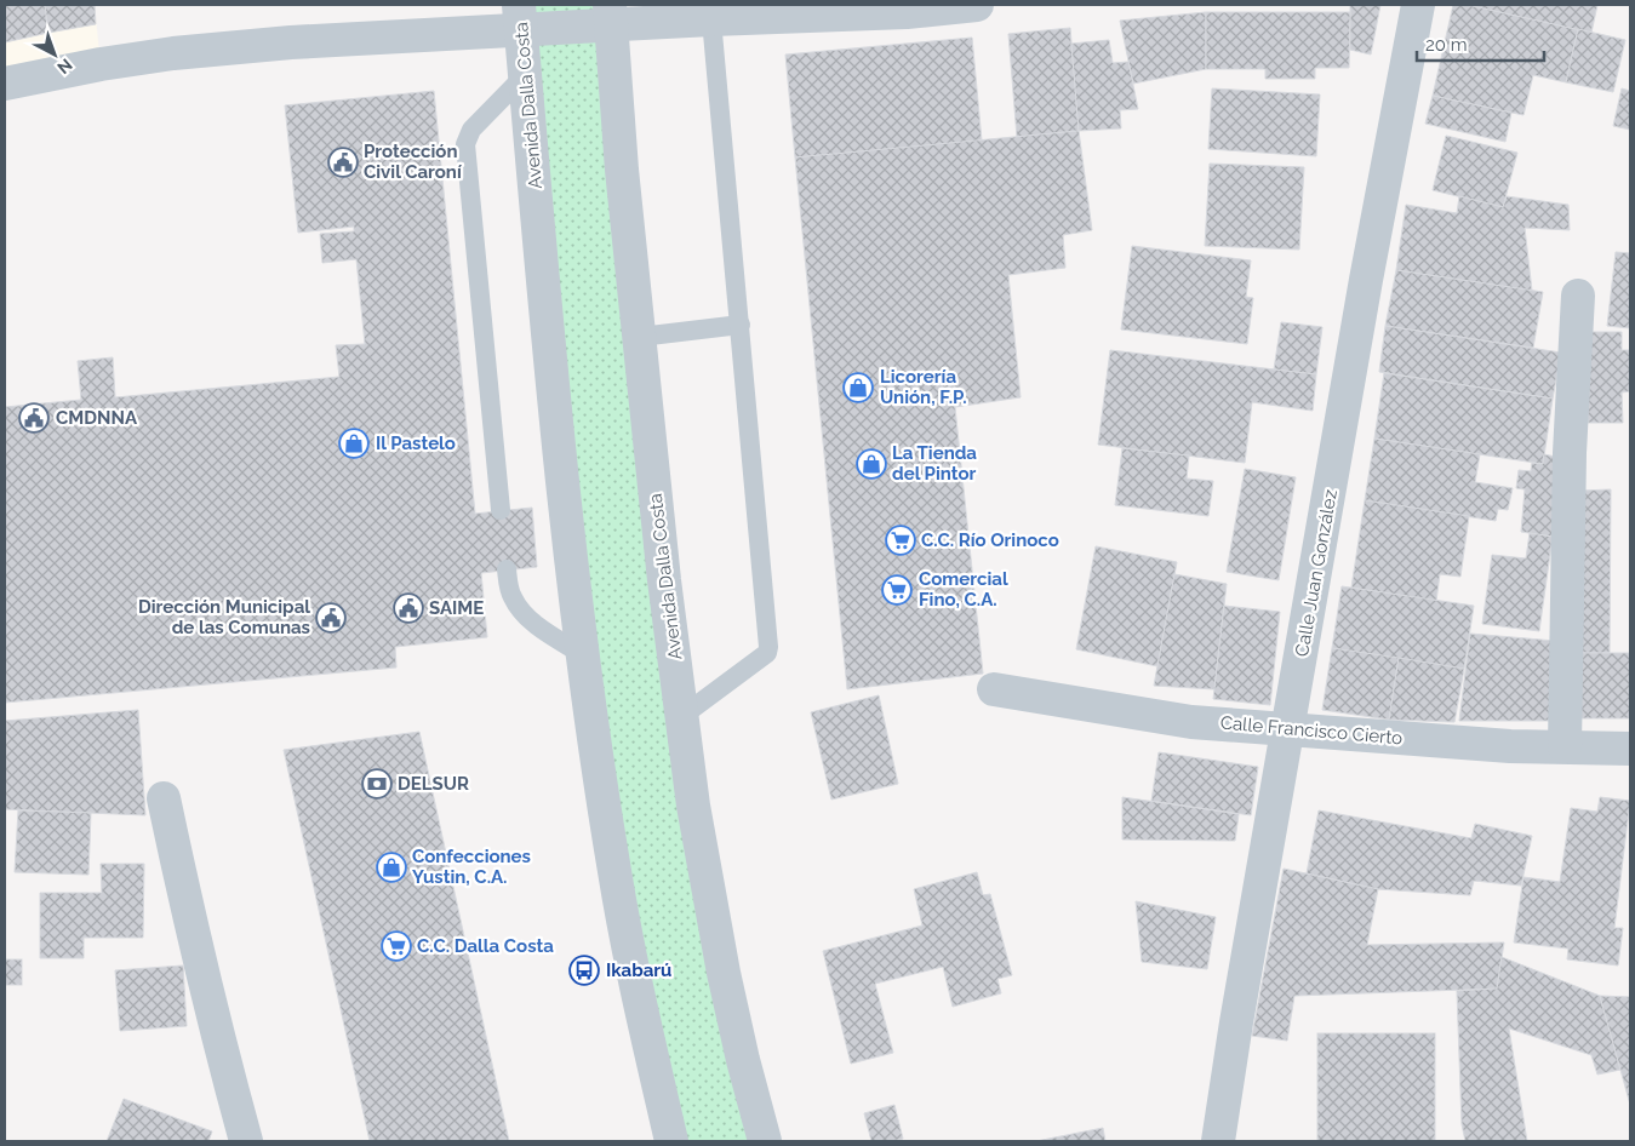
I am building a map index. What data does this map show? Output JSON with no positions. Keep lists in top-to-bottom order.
{
  "streets": {
    "street": ["Avenida Dalla Costa", "Calle Juan González", "Calle Francisco Cierto"]
  },
  "crossings": [
    ["Calle Juan González", "Calle Francisco Cierto"]
  ],
  "places": {
    "public building": [
      "Protección Civil Caroní",
      "CMDNNA",
      "SAIME",
      "Dirección Municipal de las Comunas"
    ],
    "shop": [
      "Licorería Unión, F.P.",
      "Il Pastelo",
      "La Tienda del Pintor",
      "Confecciones Yustin, C.A."
    ],
    "supermarket": ["C.C. Río Orinoco", "Comercial Fino, C.A.", "C.C. Dalla Costa"],
    "bank": ["DELSUR"],
    "bus stop": ["Ikabarú"]
  },
  "scale_bar": "20 m",
  "north": "bottom right"
}
